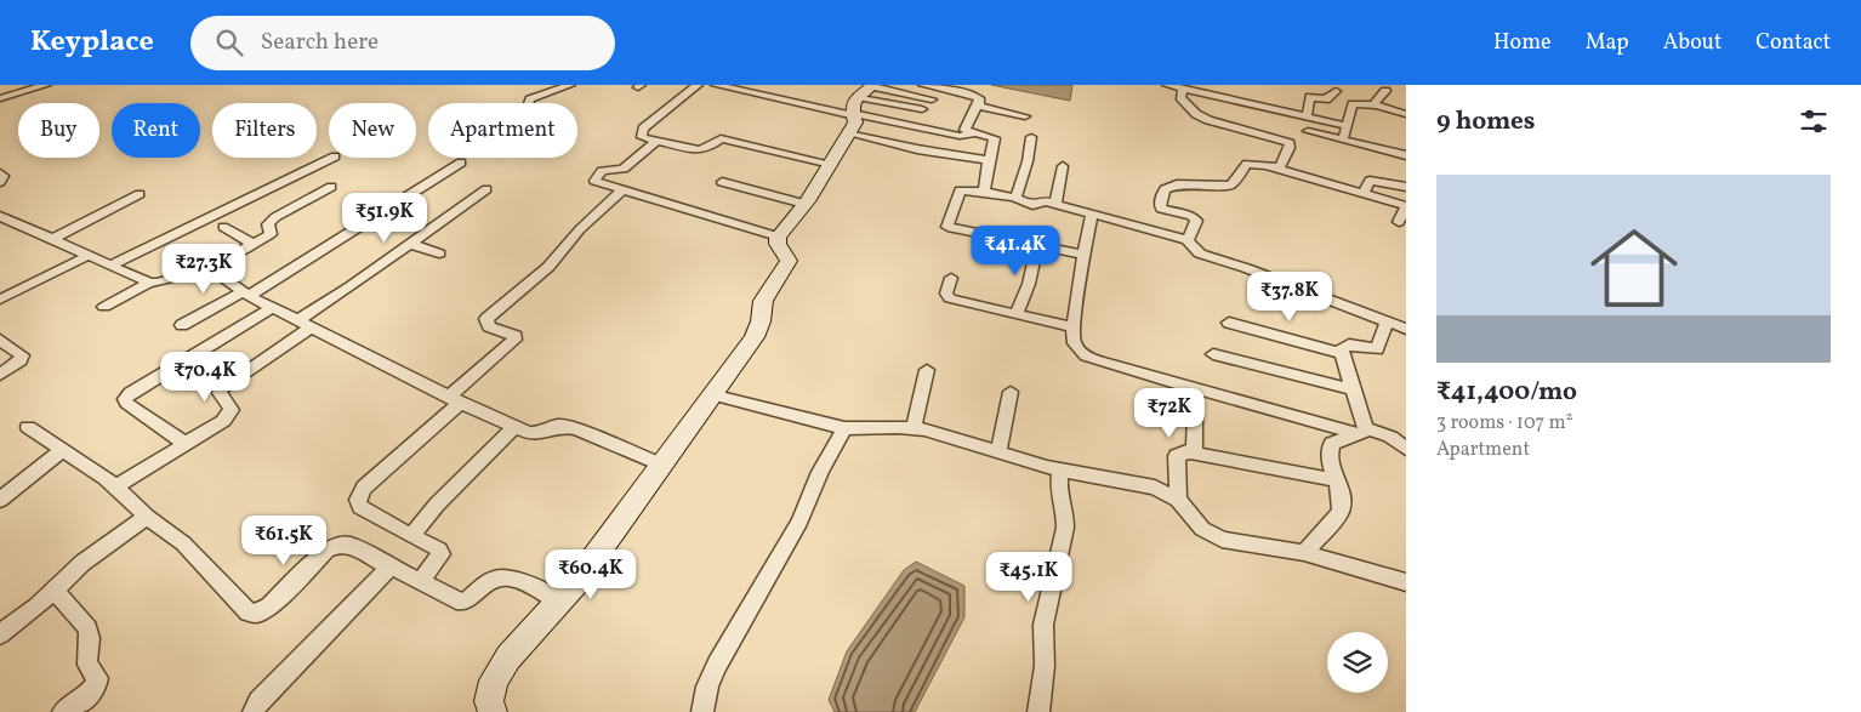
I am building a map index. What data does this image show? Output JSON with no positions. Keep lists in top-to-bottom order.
{
  "page": {
    "header": "Keyplace",
    "search": "Search here",
    "nav": [
      "Home",
      "Map",
      "About",
      "Contact"
    ],
    "heading": "9 homes",
    "chip": [
      "Buy",
      "Rent",
      "Filters",
      "New",
      "Apartment"
    ],
    "list": [
      {
        "name": "₹41,400/mo",
        "note": "3 rooms · 107 m² · Apartment"
      }
    ],
    "price": [
      "₹51.9K",
      "₹41.4K",
      "₹27.3K",
      "₹37.8K",
      "₹70.4K",
      "₹72K",
      "₹61.5K",
      "₹60.4K",
      "₹45.1K"
    ]
  }
}
